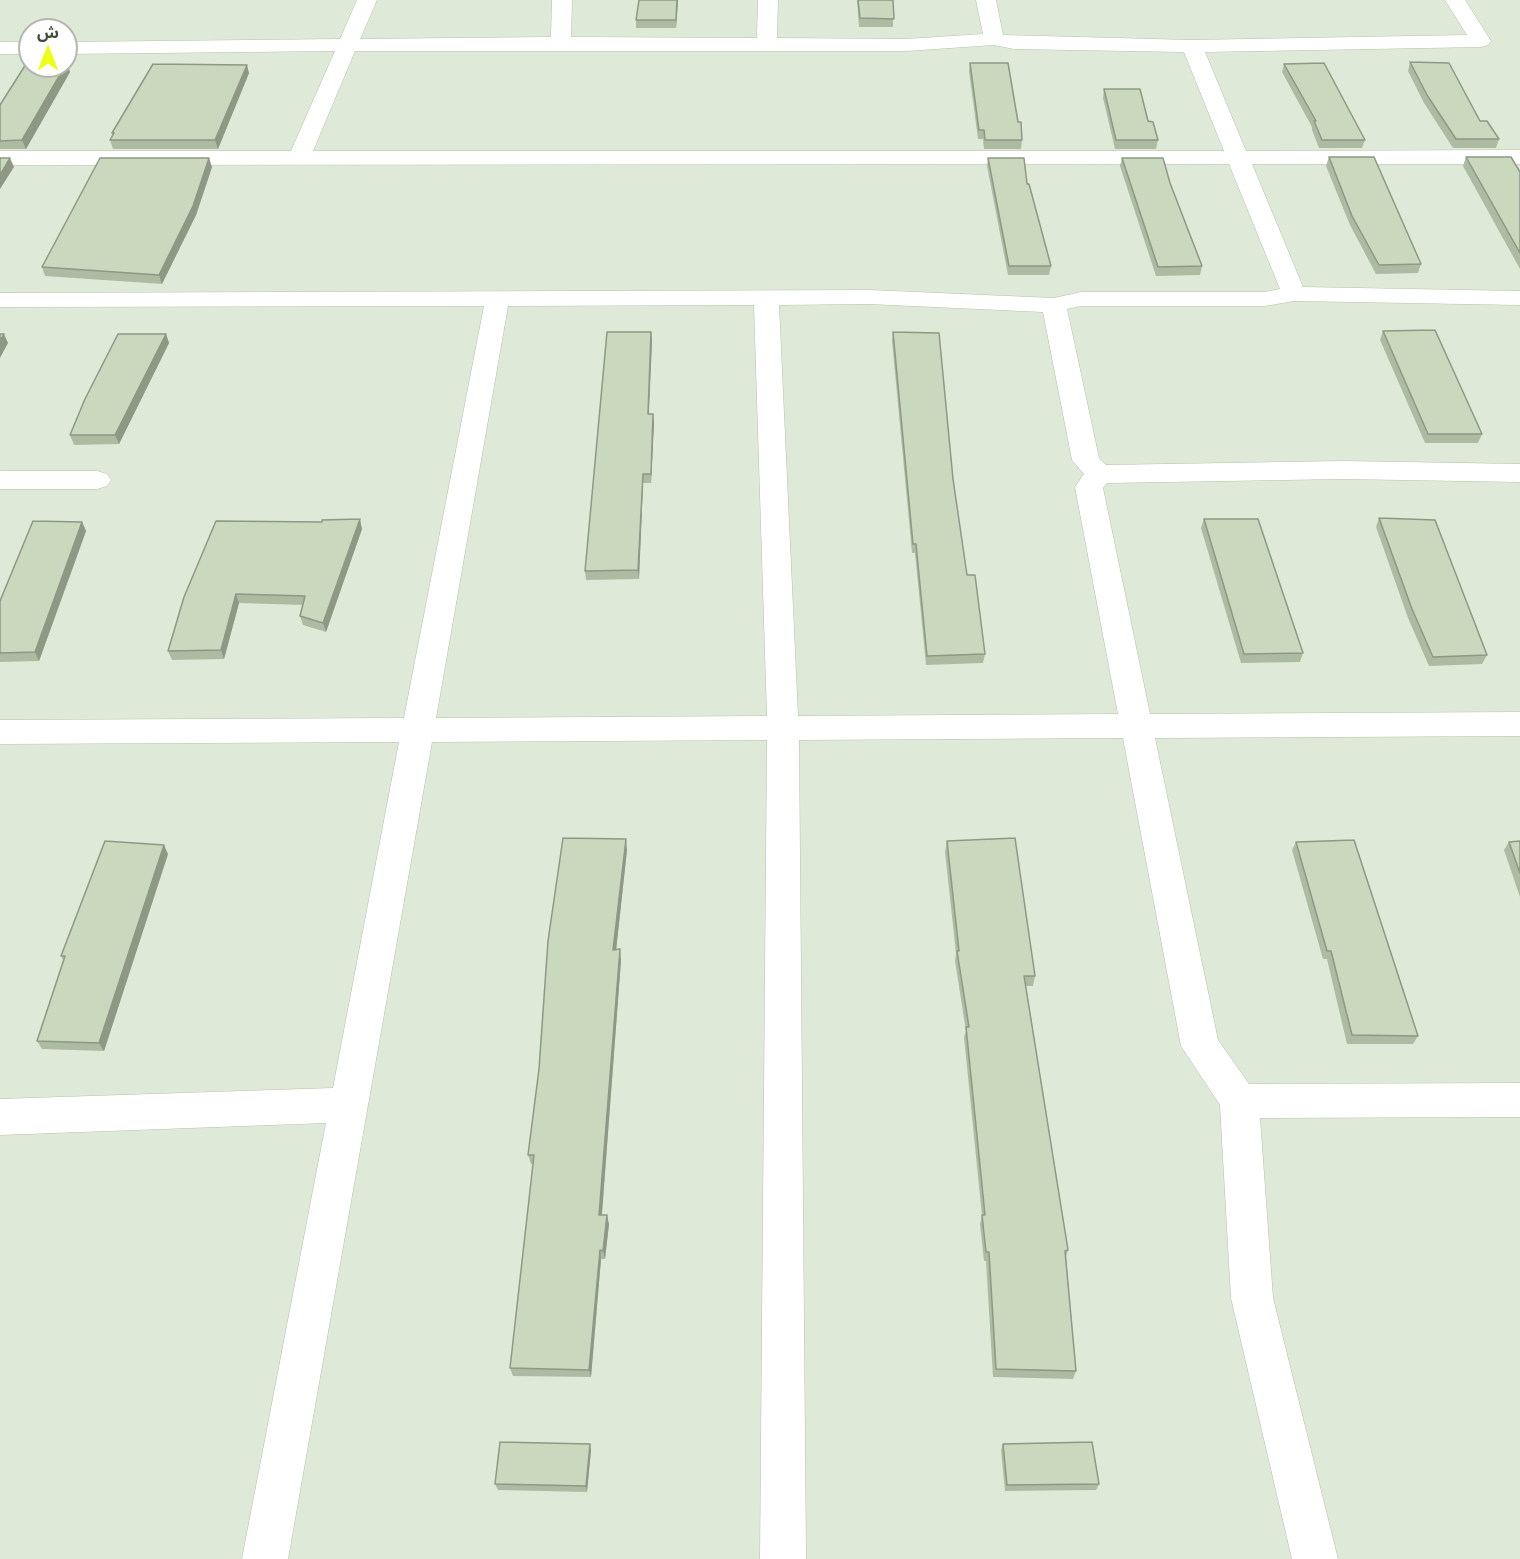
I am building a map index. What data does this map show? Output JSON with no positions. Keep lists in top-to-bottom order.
{
  "north": "top"
}
